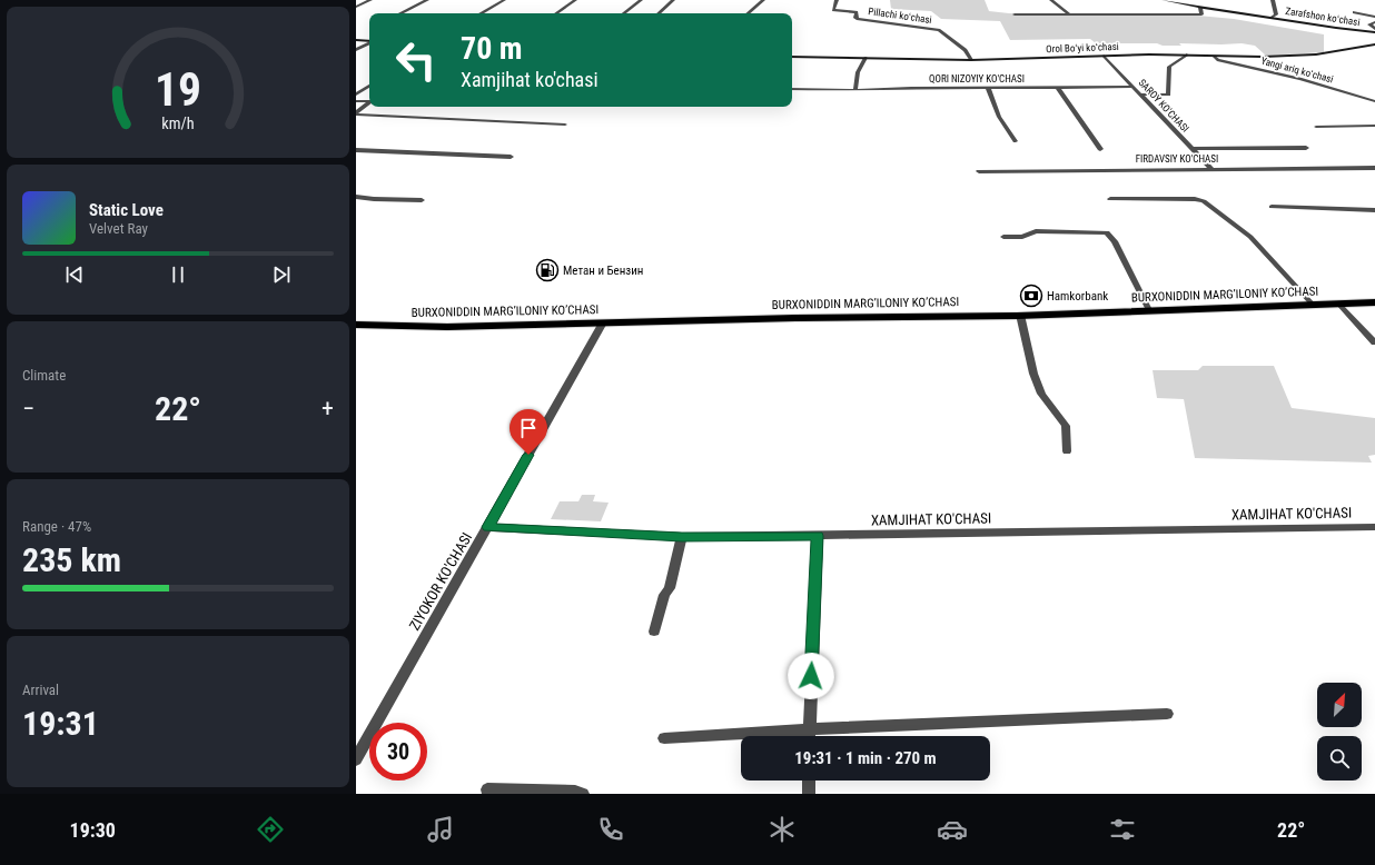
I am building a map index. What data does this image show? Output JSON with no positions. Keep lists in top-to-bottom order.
{
  "streets": {
    "main road": ["BURXONIDDIN MARG’ILONIY KO’CHASI"],
    "street": [
      "Pillachi koʻchasi",
      "Zarafshon koʻchasi",
      "Orol Boʻyi koʻchasi",
      "Yangi ariq koʻchasi",
      "QORI NIZOYIY KO'CHASI",
      "SAROY KO'CHASI",
      "FIRDAVSIY KO'CHASI",
      "XAMJIHAT KO'CHASI",
      "ZIYOKOR KO'CHASI"
    ]
  },
  "crossings": [
    ["Pillachi koʻchasi", "Orol Boʻyi koʻchasi"],
    ["Orol Boʻyi koʻchasi", "Yangi ariq koʻchasi"],
    ["Orol Boʻyi koʻchasi", "SAROY KO'CHASI"],
    ["QORI NIZOYIY KO'CHASI", "SAROY KO'CHASI"],
    ["SAROY KO'CHASI", "FIRDAVSIY KO'CHASI"],
    ["BURXONIDDIN MARG’ILONIY KO’CHASI", "ZIYOKOR KO'CHASI"],
    ["XAMJIHAT KO'CHASI", "ZIYOKOR KO'CHASI"]
  ],
  "places": {
    "fuel station": ["Метан и Бензин"],
    "bank": ["Hamkorbank"]
  },
  "north": "top right",
  "page": {
    "turn": ["70 m", "Xamjihat ko'chasi"],
    "song": ["Static Love", "Velvet Ray"],
    "tile": [
      "Climate",
      ["Range · 47%", "235 km"],
      ["Arrival", "19:31"]
    ],
    "heat": ["−", "22°", "+"],
    "limit": "30",
    "trip": "19:31 · 1 min · 270 m",
    "tabs": ["19:30", "22°"],
    "gauge": ["19", "km/h"]
  }
}
